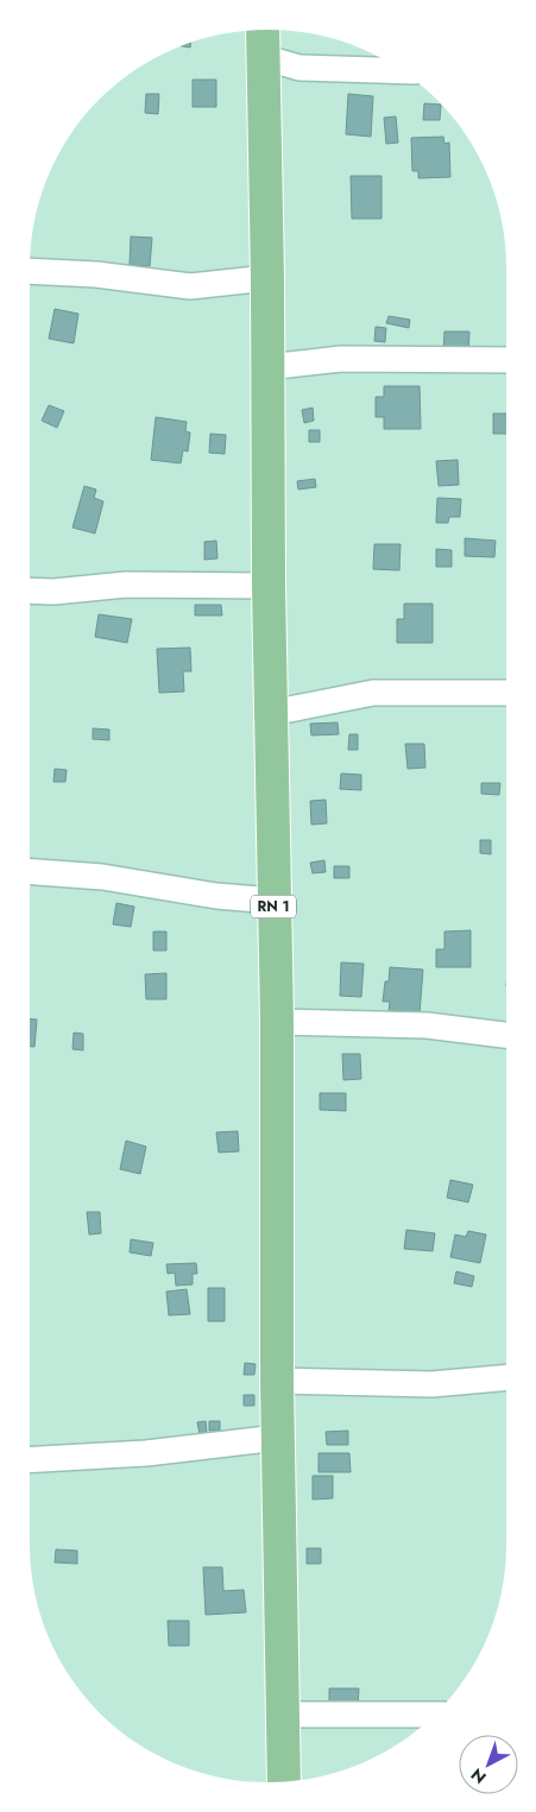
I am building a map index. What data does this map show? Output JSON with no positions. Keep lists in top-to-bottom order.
{
  "streets": {
    "main road": ["RN 1"]
  },
  "north": "bottom left"
}
